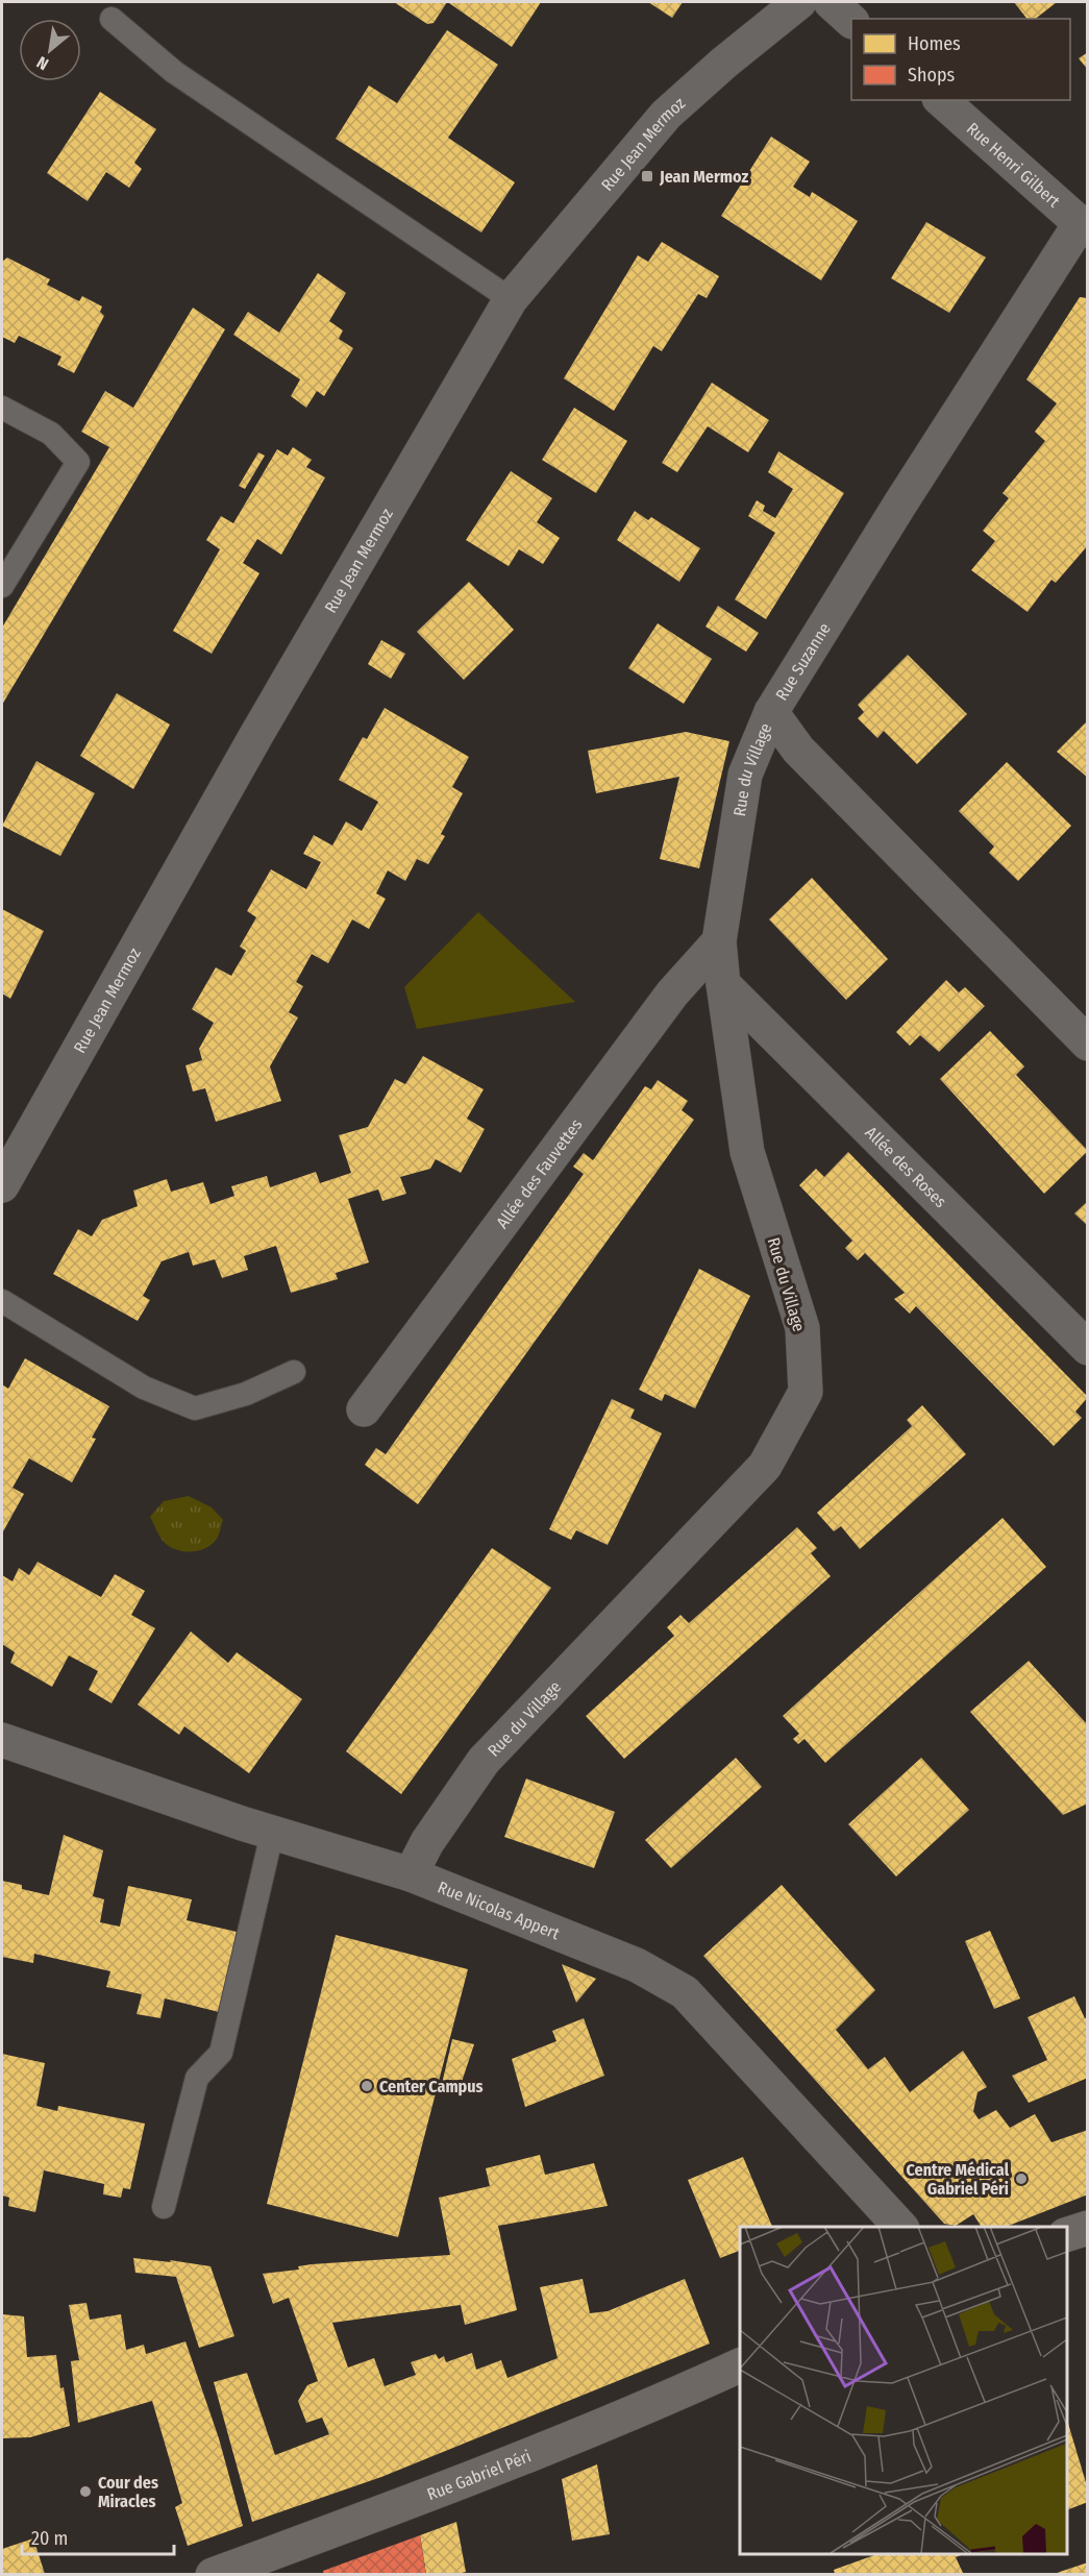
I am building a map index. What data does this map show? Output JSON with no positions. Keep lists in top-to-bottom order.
{
  "streets": {
    "street": [
      "Rue Jean Mermoz",
      "Rue Henri Gilbert",
      "Rue Suzanne",
      "Rue du Village",
      "Allée des Roses",
      "Allée des Fauvettes",
      "Rue Nicolas Appert",
      "Rue Gabriel Péri"
    ]
  },
  "crossings": [
    ["Rue Henri Gilbert", "Rue Suzanne"],
    ["Rue Suzanne", "Rue du Village"],
    ["Rue du Village", "Allée des Roses"],
    ["Rue du Village", "Allée des Fauvettes"],
    ["Rue du Village", "Rue Nicolas Appert"]
  ],
  "places": {
    "transit": ["Jean Mermoz"],
    "other": ["Center Campus", "Centre Médical Gabriel Péri", "Cour des Miracles"]
  },
  "legend": ["Homes", "Shops"],
  "scale_bar": "20 m",
  "north": "bottom left"
}
